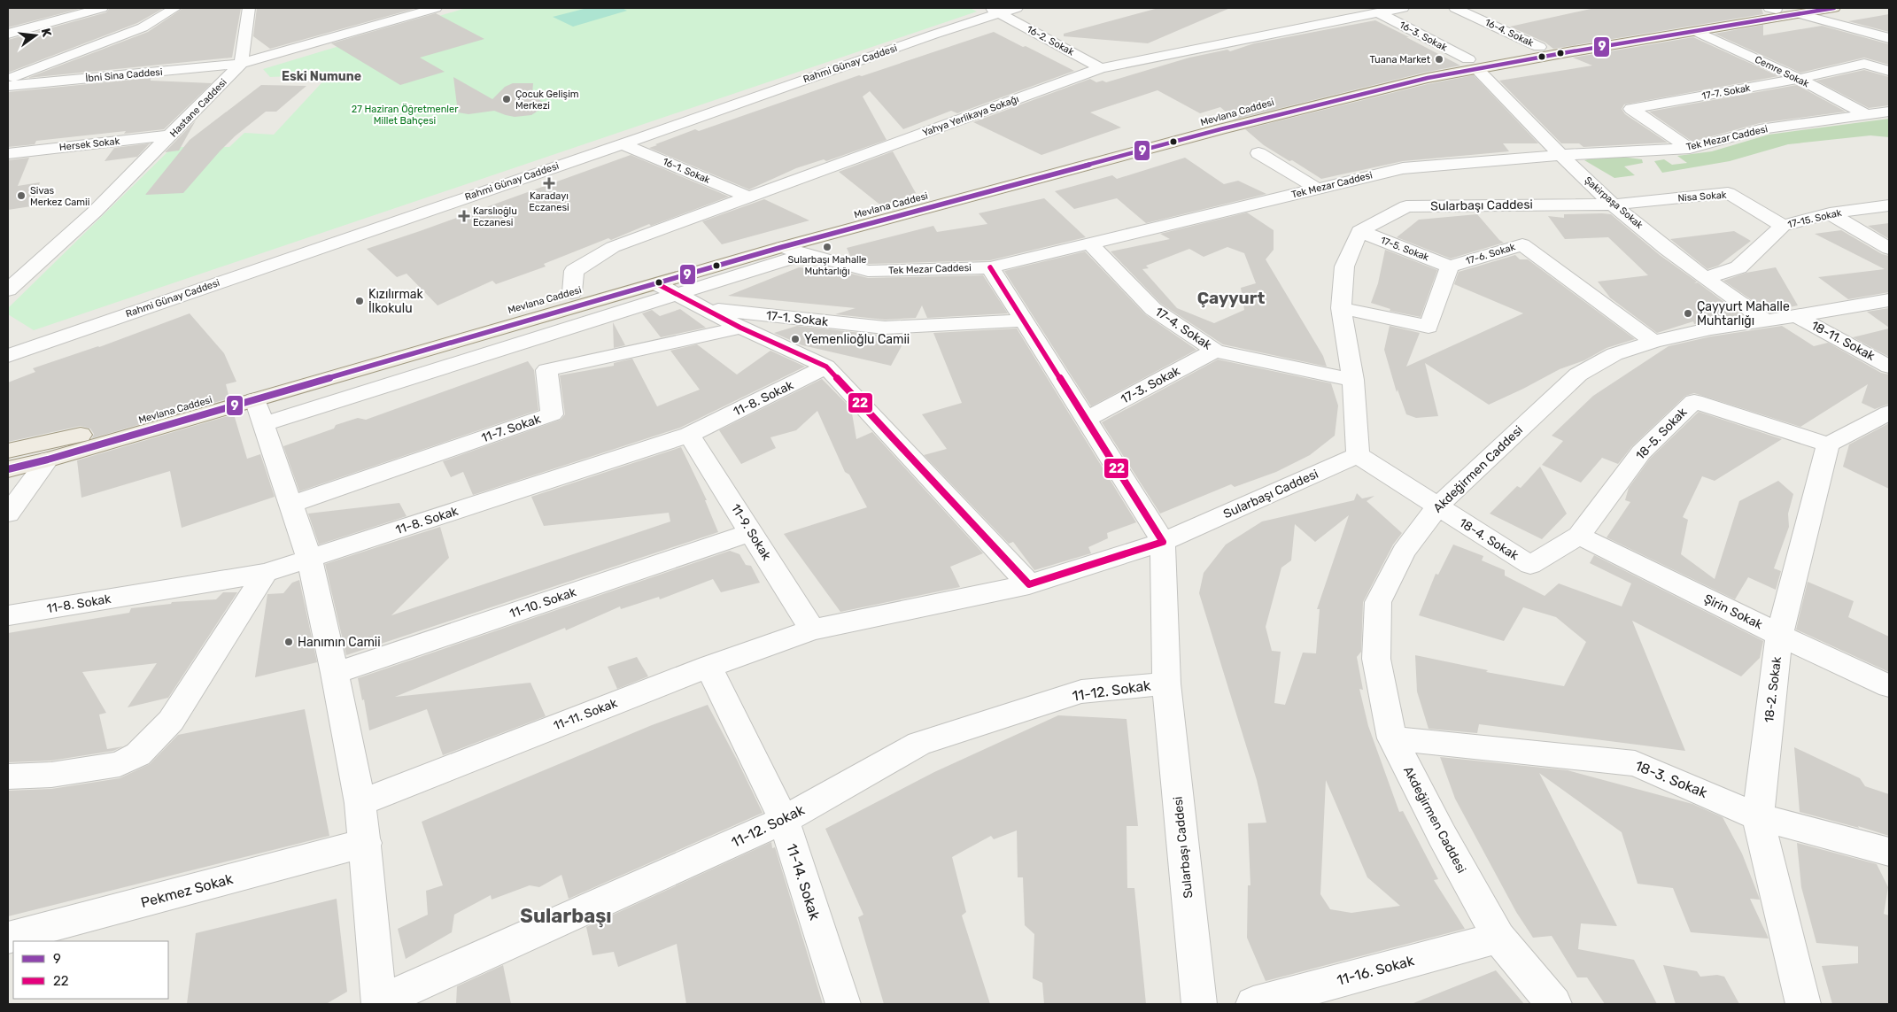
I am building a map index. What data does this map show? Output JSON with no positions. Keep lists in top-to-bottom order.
{
  "streets": {
    "main road": ["Mevlana Caddesi"],
    "street": [
      "16-4. Sokak",
      "16-3. Sokak",
      "16-2. Sokak",
      "Rahmi Günay Caddesi",
      "Cemre Sokak",
      "İbni Sina Caddesi",
      "17-7. Sokak",
      "Hastane Caddesi",
      "Yahya Yerlikaya Sokağı",
      "Tek Mezar Caddesi",
      "Hersek Sokak",
      "16-1. Sokak",
      "Nisa Sokak",
      "Şakirpaşa Sokak",
      "Sularbaşı Caddesi",
      "17-15. Sokak",
      "17-5. Sokak",
      "17-6. Sokak",
      "17-1. Sokak",
      "17-4. Sokak",
      "18-11. Sokak",
      "17-3. Sokak",
      "11-8. Sokak",
      "11-7. Sokak",
      "18-5. Sokak",
      "Akdeğirmen Caddesi",
      "11-9. Sokak",
      "18-4. Sokak",
      "11-10. Sokak",
      "Şirin Sokak",
      "18-2. Sokak",
      "11-12. Sokak",
      "11-11. Sokak",
      "18-3. Sokak",
      "11-14. Sokak",
      "Pekmez Sokak",
      "11-16. Sokak"
    ]
  },
  "crossings": [
    ["16-4. Sokak", "Mevlana Caddesi"],
    ["16-3. Sokak", "Mevlana Caddesi"],
    ["16-3. Sokak", "Yahya Yerlikaya Sokağı"],
    ["16-3. Sokak", "Şakirpaşa Sokak"],
    ["16-2. Sokak", "Rahmi Günay Caddesi"],
    ["16-2. Sokak", "Yahya Yerlikaya Sokağı"],
    ["Rahmi Günay Caddesi", "16-1. Sokak"],
    ["Cemre Sokak", "17-7. Sokak"],
    ["Cemre Sokak", "Mevlana Caddesi"],
    ["Cemre Sokak", "Tek Mezar Caddesi"],
    ["İbni Sina Caddesi", "Hastane Caddesi"],
    ["17-7. Sokak", "Tek Mezar Caddesi"],
    ["Hastane Caddesi", "Hersek Sokak"],
    ["Mevlana Caddesi", "Yahya Yerlikaya Sokağı"],
    ["Mevlana Caddesi", "Tek Mezar Caddesi"],
    ["Mevlana Caddesi", "Şakirpaşa Sokak"],
    ["Yahya Yerlikaya Sokağı", "16-1. Sokak"],
    ["Tek Mezar Caddesi", "Şakirpaşa Sokak"],
    ["Tek Mezar Caddesi", "17-4. Sokak"],
    ["Nisa Sokak", "Şakirpaşa Sokak"],
    ["Nisa Sokak", "Sularbaşı Caddesi"],
    ["Nisa Sokak", "17-15. Sokak"],
    ["Şakirpaşa Sokak", "Sularbaşı Caddesi"],
    ["Şakirpaşa Sokak", "17-15. Sokak"],
    ["Şakirpaşa Sokak", "Akdeğirmen Caddesi"],
    ["Sularbaşı Caddesi", "17-5. Sokak"],
    ["Sularbaşı Caddesi", "18-4. Sokak"],
    ["Sularbaşı Caddesi", "11-12. Sokak"],
    ["Sularbaşı Caddesi", "11-11. Sokak"],
    ["17-5. Sokak", "17-6. Sokak"],
    ["17-6. Sokak", "Akdeğirmen Caddesi"],
    ["17-4. Sokak", "17-3. Sokak"],
    ["18-11. Sokak", "Akdeğirmen Caddesi"],
    ["11-8. Sokak", "11-9. Sokak"],
    ["18-5. Sokak", "18-4. Sokak"],
    ["18-5. Sokak", "Şirin Sokak"],
    ["18-5. Sokak", "18-2. Sokak"],
    ["Akdeğirmen Caddesi", "18-4. Sokak"],
    ["Akdeğirmen Caddesi", "18-3. Sokak"],
    ["Akdeğirmen Caddesi", "11-16. Sokak"],
    ["11-9. Sokak", "11-10. Sokak"],
    ["11-9. Sokak", "11-11. Sokak"],
    ["Şirin Sokak", "18-2. Sokak"],
    ["18-2. Sokak", "18-3. Sokak"],
    ["11-12. Sokak", "11-14. Sokak"],
    ["11-11. Sokak", "11-14. Sokak"]
  ],
  "districts": ["Eski Numune", "Çayyurt", "Sularbaşı"],
  "parks": ["27 Haziran Öğretmenler Millet Bahçesi"],
  "places": {
    "other": [
      "Tuana Market",
      "Çocuk Gelişim Merkezi",
      "Sivas Merkez Camii",
      "Sularbaşı Mahalle Muhtarlığı",
      "Kızılırmak İlkokulu",
      "Çayyurt Mahalle Muhtarlığı",
      "Yemenlioğlu Camii",
      "Hanımın Camii"
    ],
    "health": ["Karadayı Eczanesi", "Karslıoğlu Eczanesi"]
  },
  "lines": ["transit line 9", "transit line 22"],
  "legend": ["9", "22"],
  "north": "right"
}
